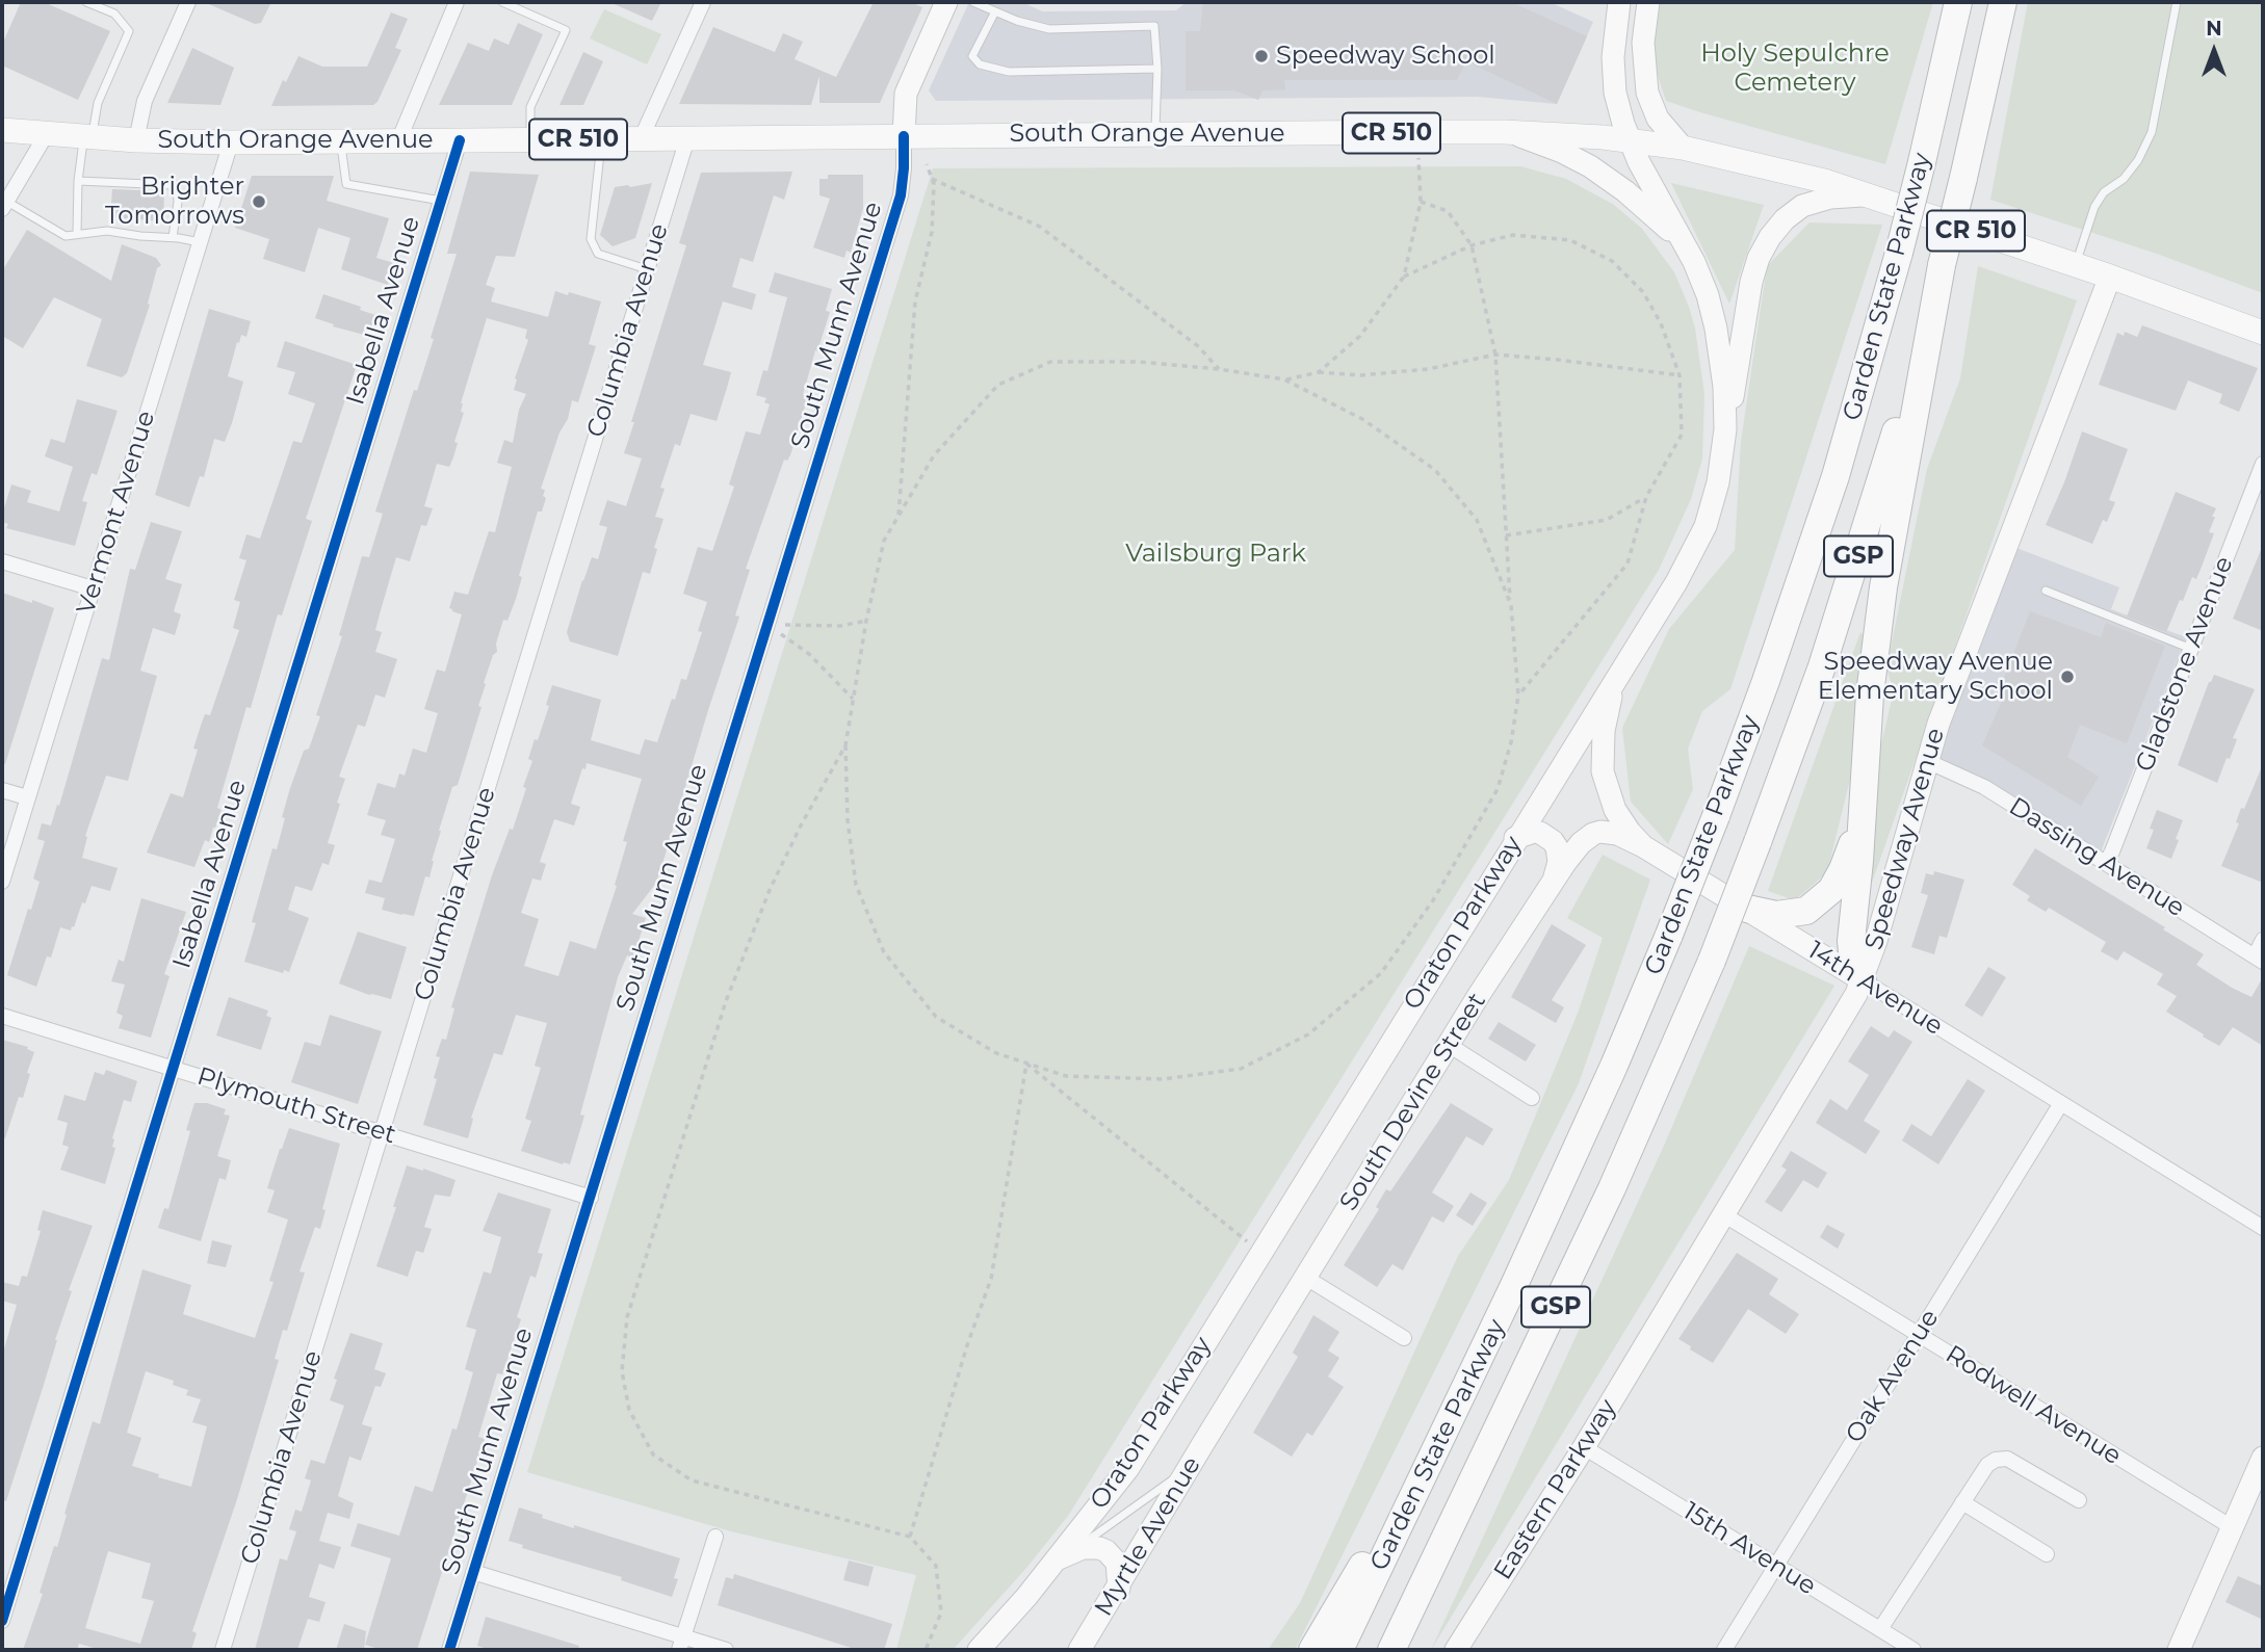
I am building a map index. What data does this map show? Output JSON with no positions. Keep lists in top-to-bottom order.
{
  "streets": {
    "highway": ["Garden State Parkway", "GSP"],
    "main road": [
      "CR 510",
      "South Orange Avenue",
      "Speedway Avenue",
      "Oraton Parkway",
      "14th Avenue",
      "South Devine Street",
      "Eastern Parkway",
      "Myrtle Avenue"
    ],
    "street": [
      "Isabella Avenue",
      "South Munn Avenue",
      "Columbia Avenue",
      "Vermont Avenue",
      "Gladstone Avenue",
      "Dassing Avenue",
      "Plymouth Street",
      "Oak Avenue",
      "Rodwell Avenue",
      "15th Avenue"
    ]
  },
  "crossings": [
    ["South Orange Avenue", "Isabella Avenue"],
    ["South Orange Avenue", "South Munn Avenue"],
    ["South Orange Avenue", "Columbia Avenue"],
    ["South Orange Avenue", "Vermont Avenue"],
    ["South Orange Avenue", "Speedway Avenue"],
    ["South Orange Avenue", "Oraton Parkway"],
    ["Isabella Avenue", "Plymouth Street"],
    ["South Munn Avenue", "Plymouth Street"],
    ["Columbia Avenue", "Plymouth Street"],
    ["Gladstone Avenue", "Dassing Avenue"],
    ["Speedway Avenue", "Dassing Avenue"],
    ["Speedway Avenue", "14th Avenue"],
    ["Speedway Avenue", "Rodwell Avenue"],
    ["Speedway Avenue", "Eastern Parkway"],
    ["Oraton Parkway", "14th Avenue"],
    ["14th Avenue", "South Devine Street"],
    ["14th Avenue", "Oak Avenue"],
    ["South Devine Street", "Myrtle Avenue"],
    ["Oak Avenue", "Rodwell Avenue"],
    ["Oak Avenue", "15th Avenue"],
    ["Eastern Parkway", "15th Avenue"]
  ],
  "parks": ["Holy Sepulchre Cemetery", "Vailsburg Park"],
  "places": ["Speedway School", "Brighter Tomorrows", "Speedway Avenue Elementary School"],
  "north": "top"
}
